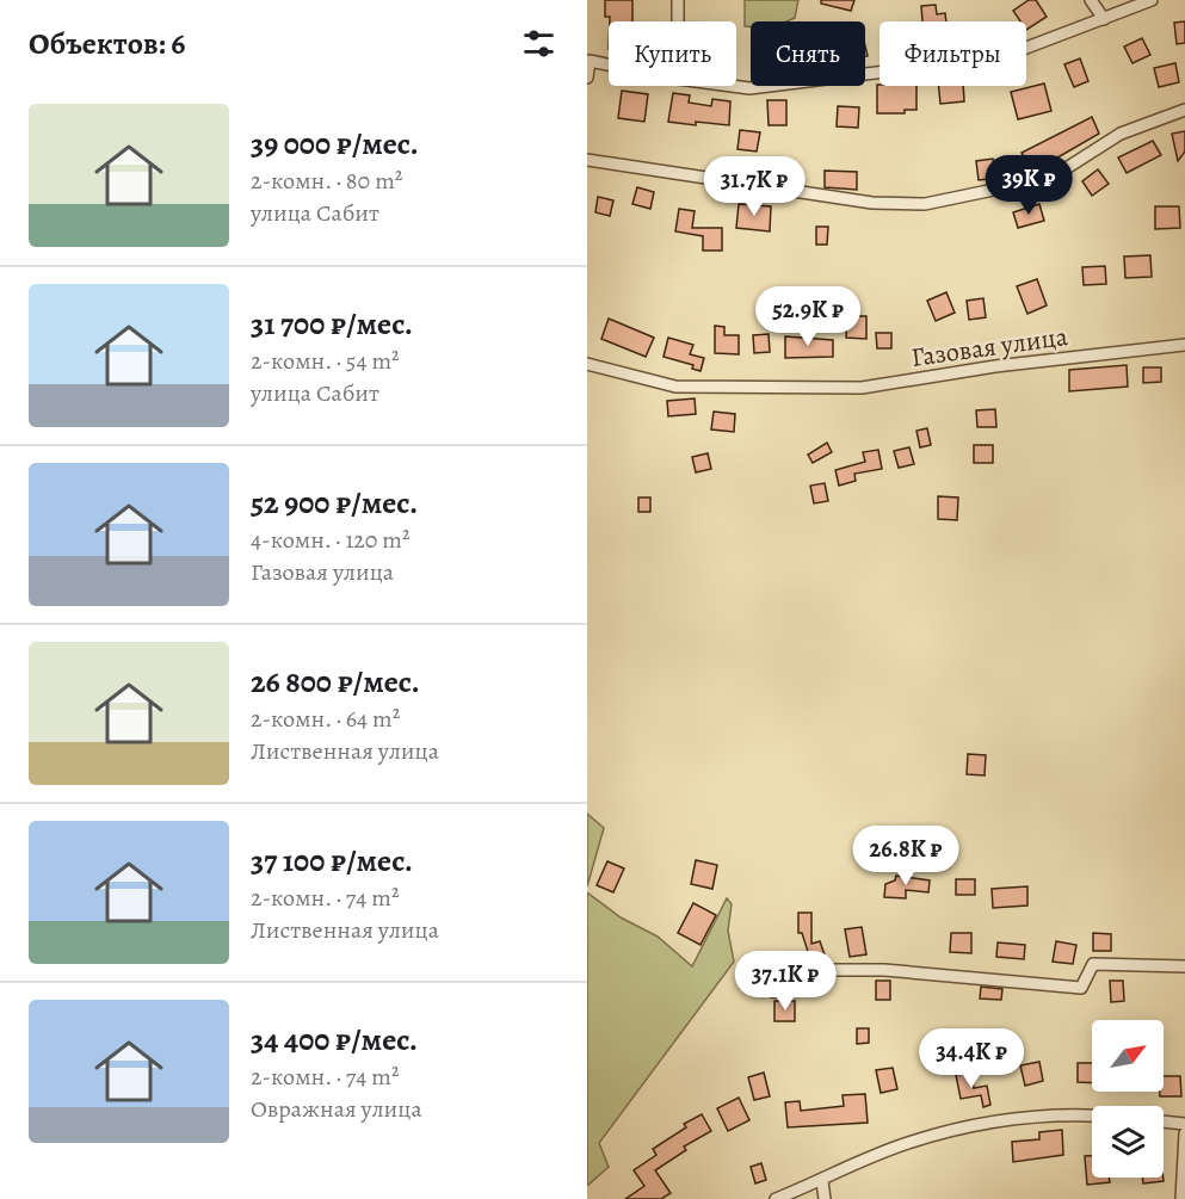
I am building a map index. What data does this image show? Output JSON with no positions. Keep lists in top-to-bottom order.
{
  "streets": {
    "street": ["Газовая улица"]
  },
  "north": "top right",
  "page": {
    "heading": "Объектов: 6",
    "chip": ["Купить", "Снять", "Фильтры"],
    "list": [
      {
        "name": "39 000 ₽/мес.",
        "note": "2-комн. · 80 m² · улица Сабит"
      },
      {
        "name": "31 700 ₽/мес.",
        "note": "2-комн. · 54 m² · улица Сабит"
      },
      {
        "name": "52 900 ₽/мес.",
        "note": "4-комн. · 120 m² · Газовая улица"
      },
      {
        "name": "26 800 ₽/мес.",
        "note": "2-комн. · 64 m² · Лиственная улица"
      },
      {
        "name": "37 100 ₽/мес.",
        "note": "2-комн. · 74 m² · Лиственная улица"
      },
      {
        "name": "34 400 ₽/мес.",
        "note": "2-комн. · 74 m² · Овражная улица"
      }
    ],
    "price": [
      "39K ₽",
      "31.7K ₽",
      "52.9K ₽",
      "26.8K ₽",
      "37.1K ₽",
      "34.4K ₽"
    ]
  }
}
